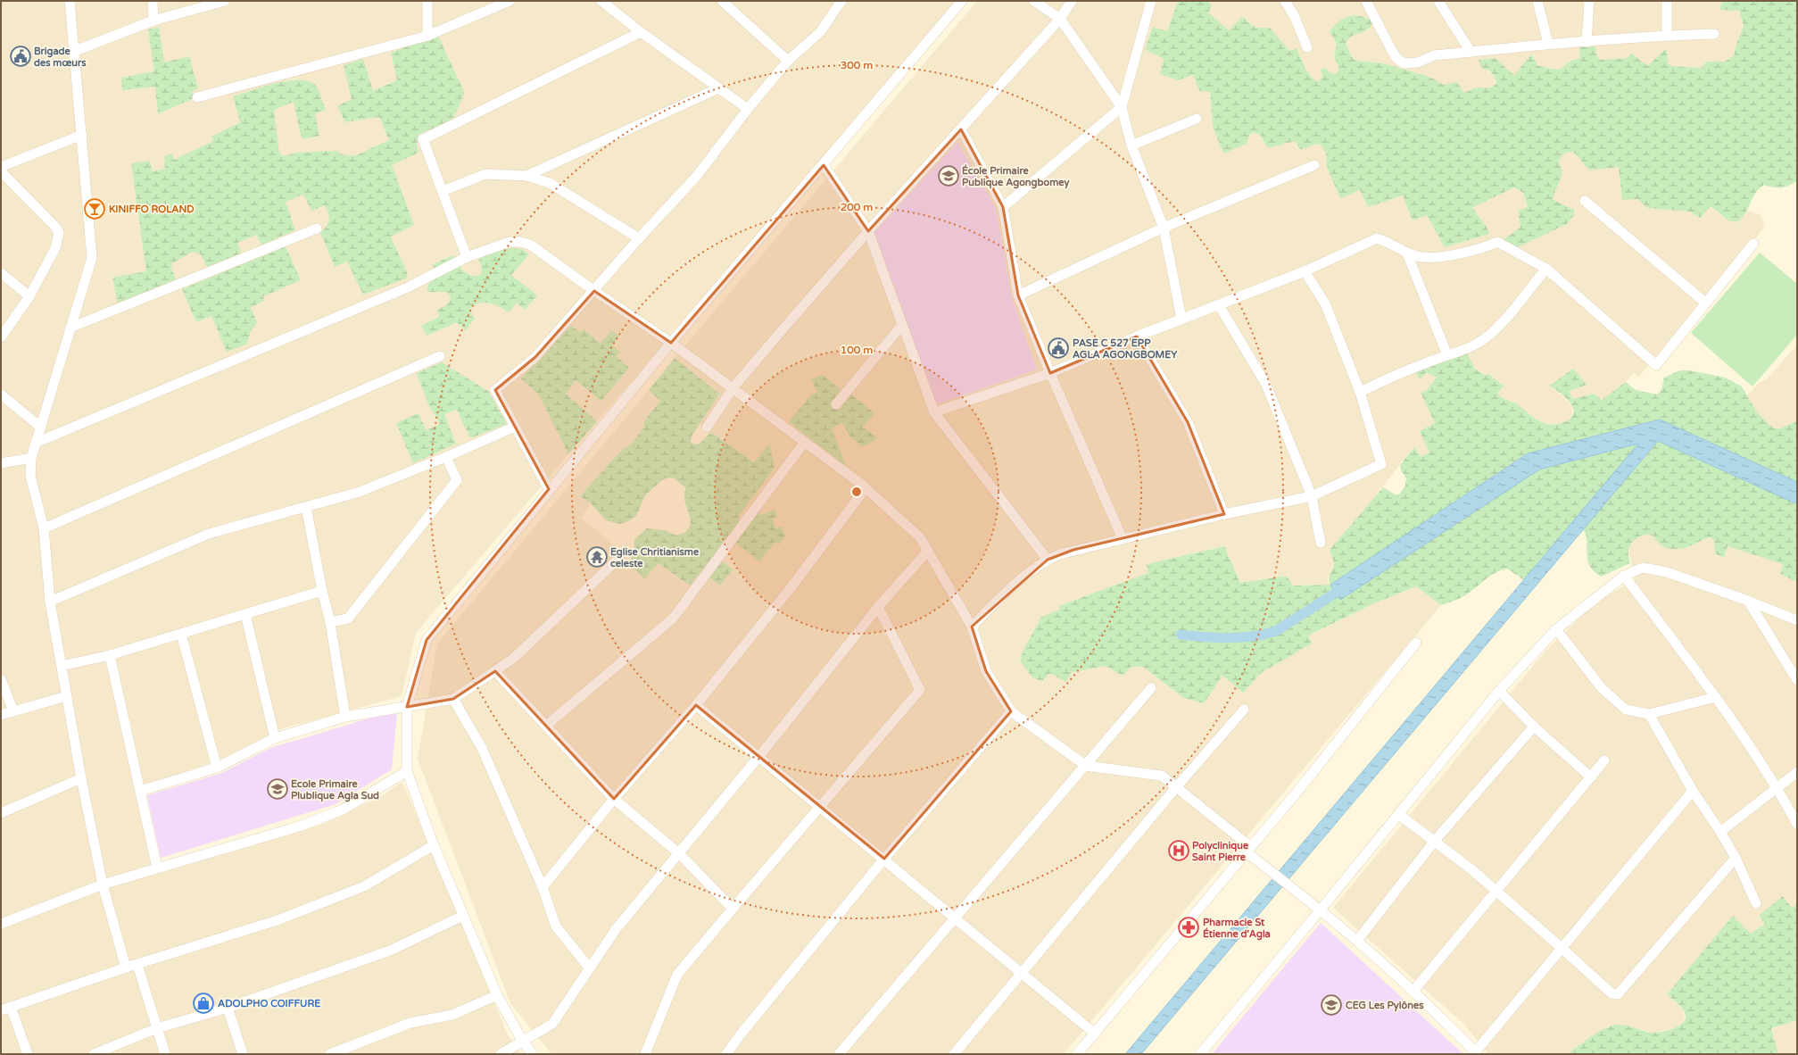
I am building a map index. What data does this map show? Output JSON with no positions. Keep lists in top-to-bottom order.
{
  "places": {
    "public building": ["Brigade des mœurs", "PASE C 527 EPP AGLA AGONGBOMEY"],
    "school or university": ["École Primaire Publique Agongbomey", "Ecole Primaire Plublique Agla Sud", "CEG Les Pylônes"],
    "bar": ["KINIFFO ROLAND"],
    "temple": ["Eglise Chritianisme celeste"],
    "hospital": ["Polyclinique Saint Pierre"],
    "pharmacy": ["Pharmacie St Étienne d'Agla"],
    "shop": ["ADOLPHO COIFFURE"]
  },
  "rings": ["300 m", "200 m", "100 m"]
}
